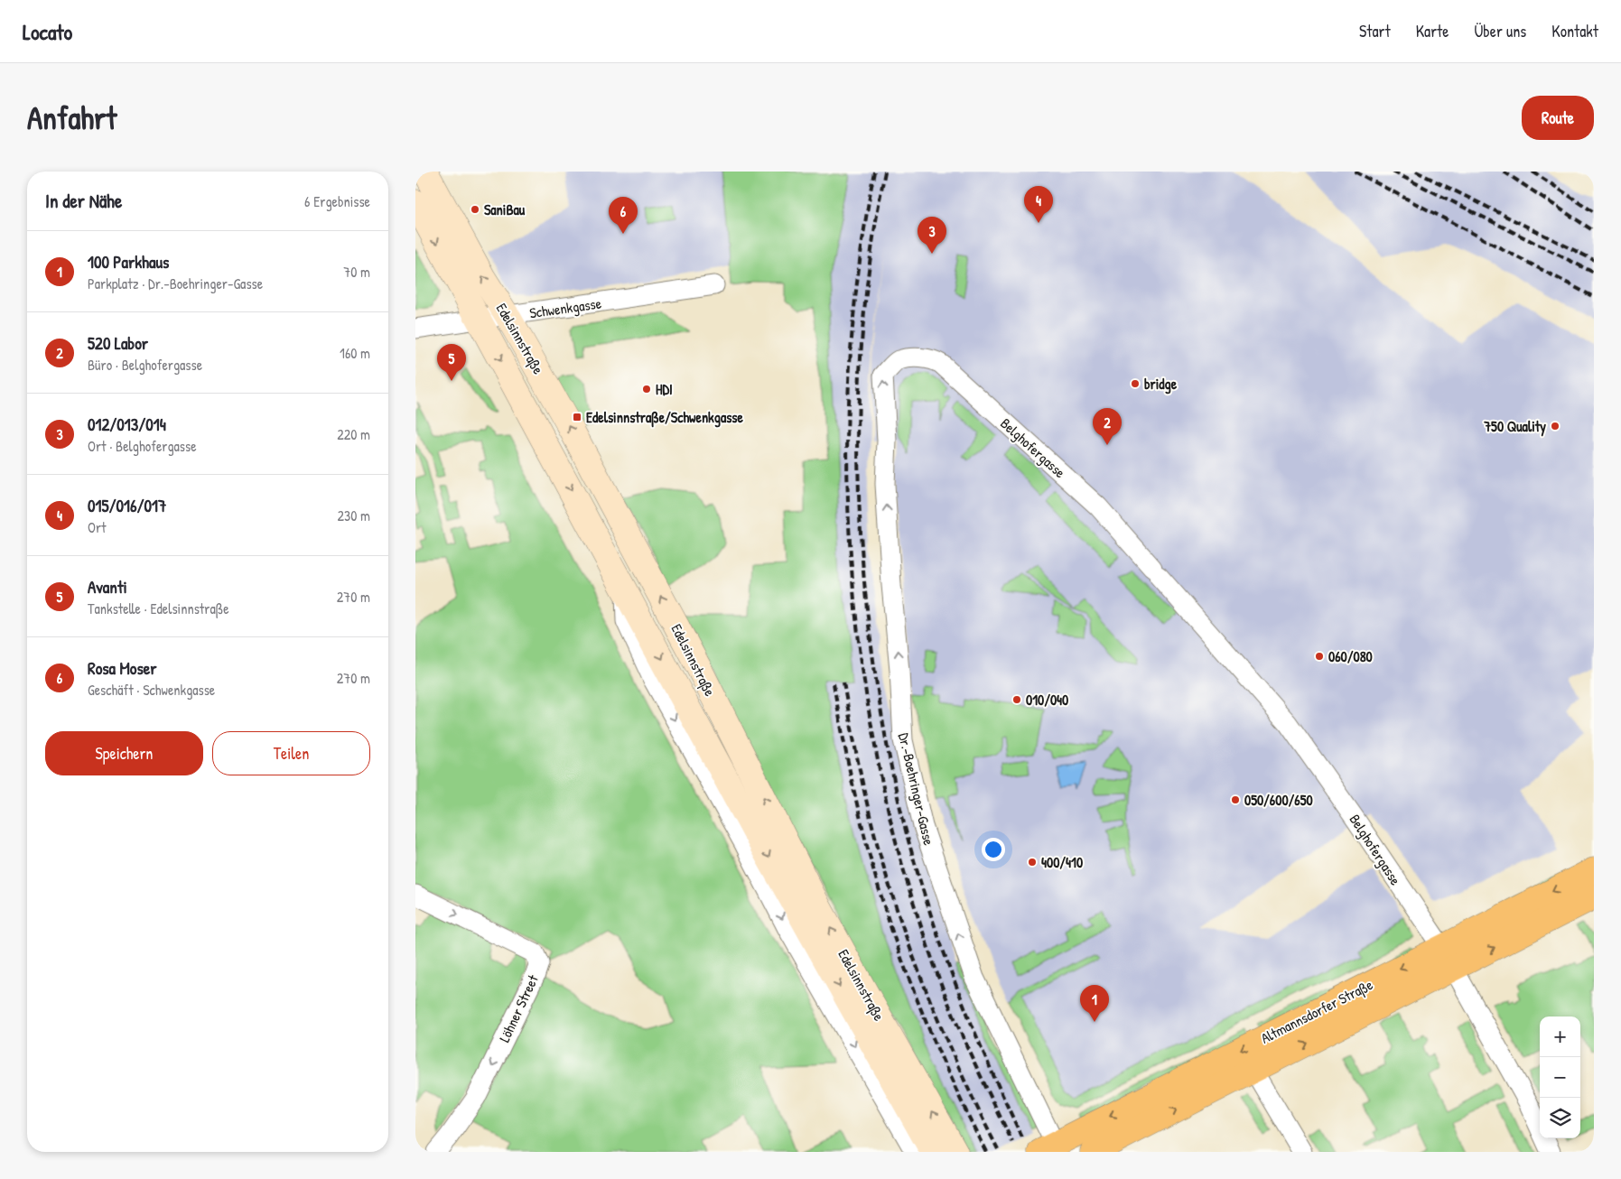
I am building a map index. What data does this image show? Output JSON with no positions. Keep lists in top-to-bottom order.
{
  "streets": {
    "main road": ["Edelsinnstraße", "Altmannsdorfer Straße"],
    "street": [
      "Schwenkgasse",
      "Belghofergasse",
      "Dr.-Boehringer-Gasse",
      "Löhner Street"
    ]
  },
  "crossings": [
    ["Schwenkgasse", "Edelsinnstraße"],
    ["Belghofergasse", "Dr.-Boehringer-Gasse"],
    ["Belghofergasse", "Altmannsdorfer Straße"],
    ["Dr.-Boehringer-Gasse", "Altmannsdorfer Straße"]
  ],
  "one_way": ["Dr.-Boehringer-Gasse"],
  "places": {
    "other": [
      "SaniBau",
      "bridge",
      "HDI",
      "750 Quality",
      "060/080",
      "010/040",
      "050/600/650",
      "400/410"
    ],
    "transit": ["Edelsinnstraße/Schwenkgasse"]
  },
  "page": {
    "header": "Locato",
    "nav": [
      "Start",
      "Karte",
      "Über uns",
      "Kontakt"
    ],
    "buttons": [
      "Route",
      ["Speichern", "Teilen"]
    ],
    "title": "Anfahrt",
    "heading": ["In der Nähe", "6 Ergebnisse"],
    "pins": [
      "4",
      "6",
      "3",
      "5",
      "2",
      "1"
    ],
    "list": [
      {
        "mark": "1",
        "name": "100 Parkhaus",
        "note": "Parkplatz · Dr.-Boehringer-Gasse",
        "value": "70 m"
      },
      {
        "mark": "2",
        "name": "520 Labor",
        "note": "Büro · Belghofergasse",
        "value": "160 m"
      },
      {
        "mark": "3",
        "name": "012/013/014",
        "note": "Ort · Belghofergasse",
        "value": "220 m"
      },
      {
        "mark": "4",
        "name": "015/016/017",
        "note": "Ort",
        "value": "230 m"
      },
      {
        "mark": "5",
        "name": "Avanti",
        "note": "Tankstelle · Edelsinnstraße",
        "value": "270 m"
      },
      {
        "mark": "6",
        "name": "Rosa Moser",
        "note": "Geschäft · Schwenkgasse",
        "value": "270 m"
      }
    ],
    "map_buttons": ["+", "−"]
  }
}
